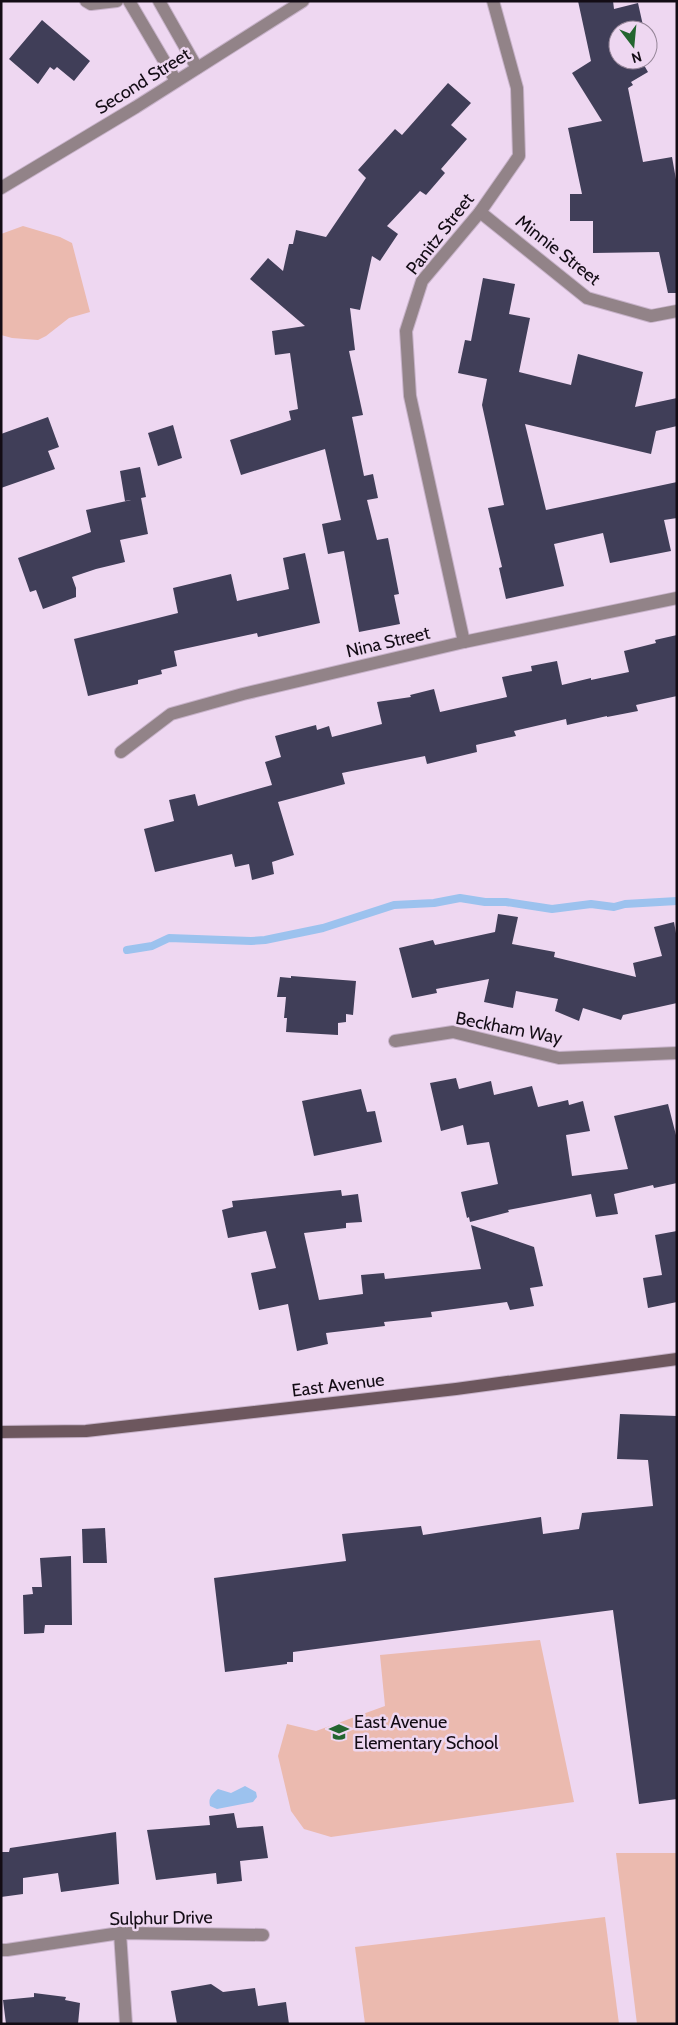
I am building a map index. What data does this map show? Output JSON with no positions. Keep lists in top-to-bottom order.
{
  "streets": {
    "street": [
      "Second Street",
      "Panitz Street",
      "Minnie Street",
      "Nina Street",
      "Beckham Way",
      "East Avenue",
      "Sulphur Drive"
    ]
  },
  "crossings": [
    ["Panitz Street", "Minnie Street"],
    ["Panitz Street", "Nina Street"]
  ],
  "places": {
    "school or university": ["East Avenue Elementary School"]
  },
  "north": "bottom"
}
